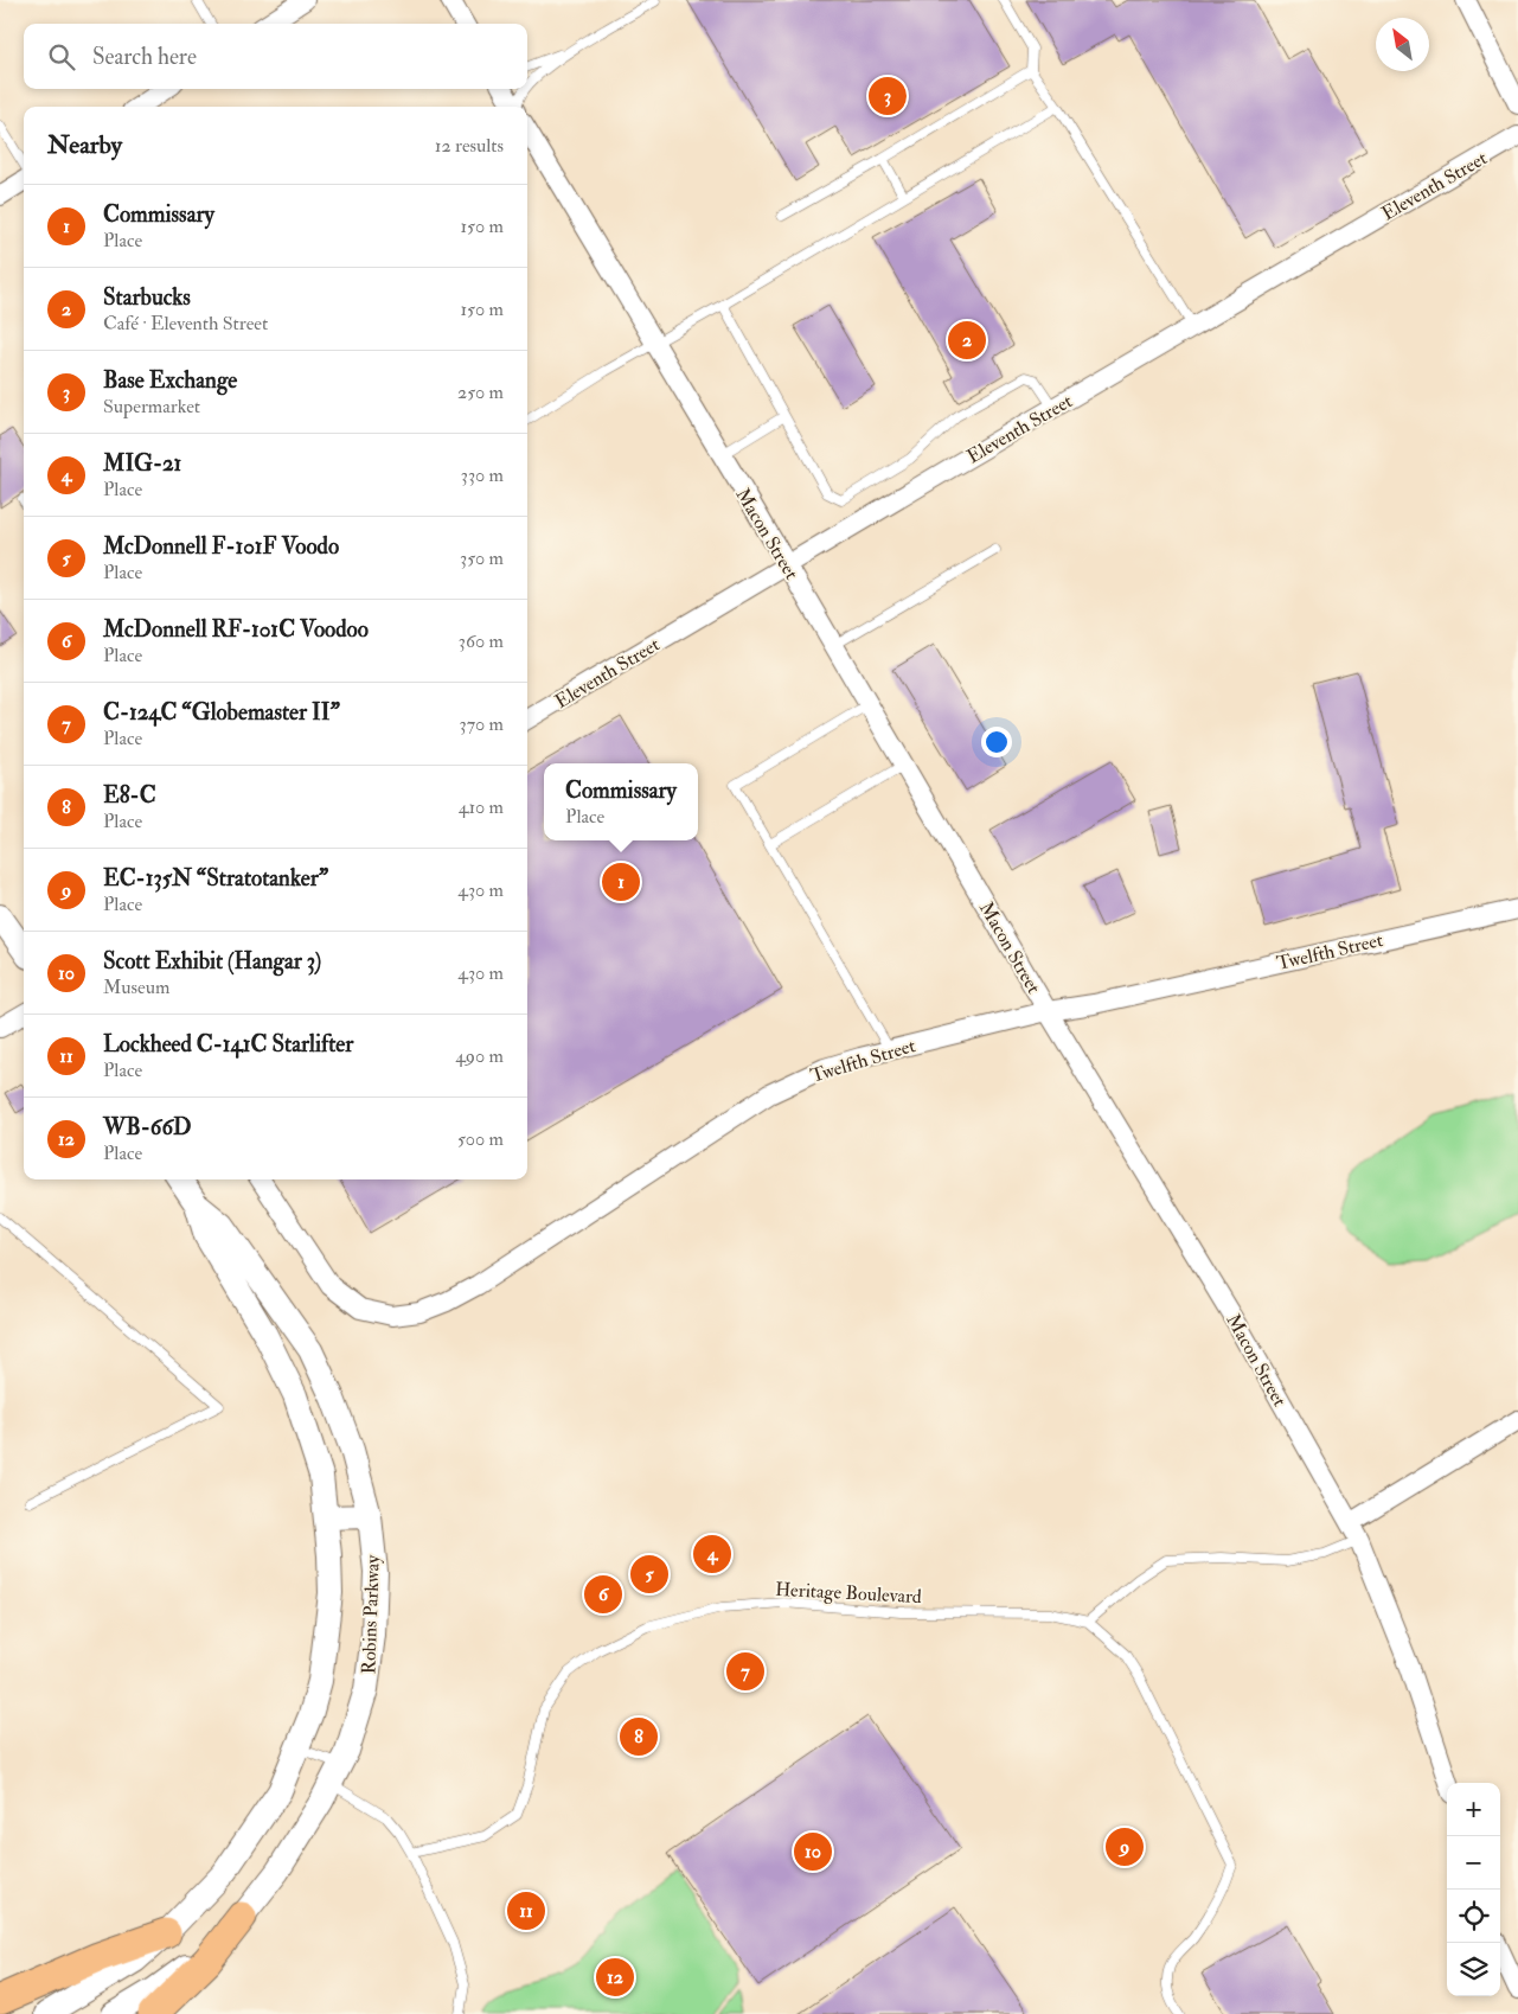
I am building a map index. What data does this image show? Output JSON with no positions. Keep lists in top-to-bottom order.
{
  "streets": {
    "street": [
      "Eleventh Street",
      "Macon Street",
      "Twelfth Street",
      "Robins Parkway"
    ],
    "lane": ["Heritage Boulevard"]
  },
  "crossings": [
    ["Eleventh Street", "Macon Street"],
    ["Macon Street", "Twelfth Street"]
  ],
  "north": "top left",
  "page": {
    "search": "Search here",
    "pins": [
      "3",
      "2",
      "1",
      "4",
      "5",
      "6",
      "7",
      "8",
      "9",
      "10",
      "11",
      "12"
    ],
    "heading": ["Nearby", "12 results"],
    "list": [
      {
        "mark": "1",
        "name": "Commissary",
        "note": "Place",
        "value": "150 m"
      },
      {
        "mark": "2",
        "name": "Starbucks",
        "note": "Café · Eleventh Street",
        "value": "150 m"
      },
      {
        "mark": "3",
        "name": "Base Exchange",
        "note": "Supermarket",
        "value": "250 m"
      },
      {
        "mark": "4",
        "name": "MIG-21",
        "note": "Place",
        "value": "330 m"
      },
      {
        "mark": "5",
        "name": "McDonnell F-101F Voodo",
        "note": "Place",
        "value": "350 m"
      },
      {
        "mark": "6",
        "name": "McDonnell RF-101C Voodoo",
        "note": "Place",
        "value": "360 m"
      },
      {
        "mark": "7",
        "name": "C-124C “Globemaster II”",
        "note": "Place",
        "value": "370 m"
      },
      {
        "mark": "8",
        "name": "E8-C",
        "note": "Place",
        "value": "410 m"
      },
      {
        "mark": "9",
        "name": "EC-135N “Stratotanker”",
        "note": "Place",
        "value": "430 m"
      },
      {
        "mark": "10",
        "name": "Scott Exhibit (Hangar 3)",
        "note": "Museum",
        "value": "430 m"
      },
      {
        "mark": "11",
        "name": "Lockheed C-141C Starlifter",
        "note": "Place",
        "value": "490 m"
      },
      {
        "mark": "12",
        "name": "WB-66D",
        "note": "Place",
        "value": "500 m"
      }
    ],
    "popup": ["Commissary", "Place"],
    "map_buttons": ["+", "−"]
  }
}
